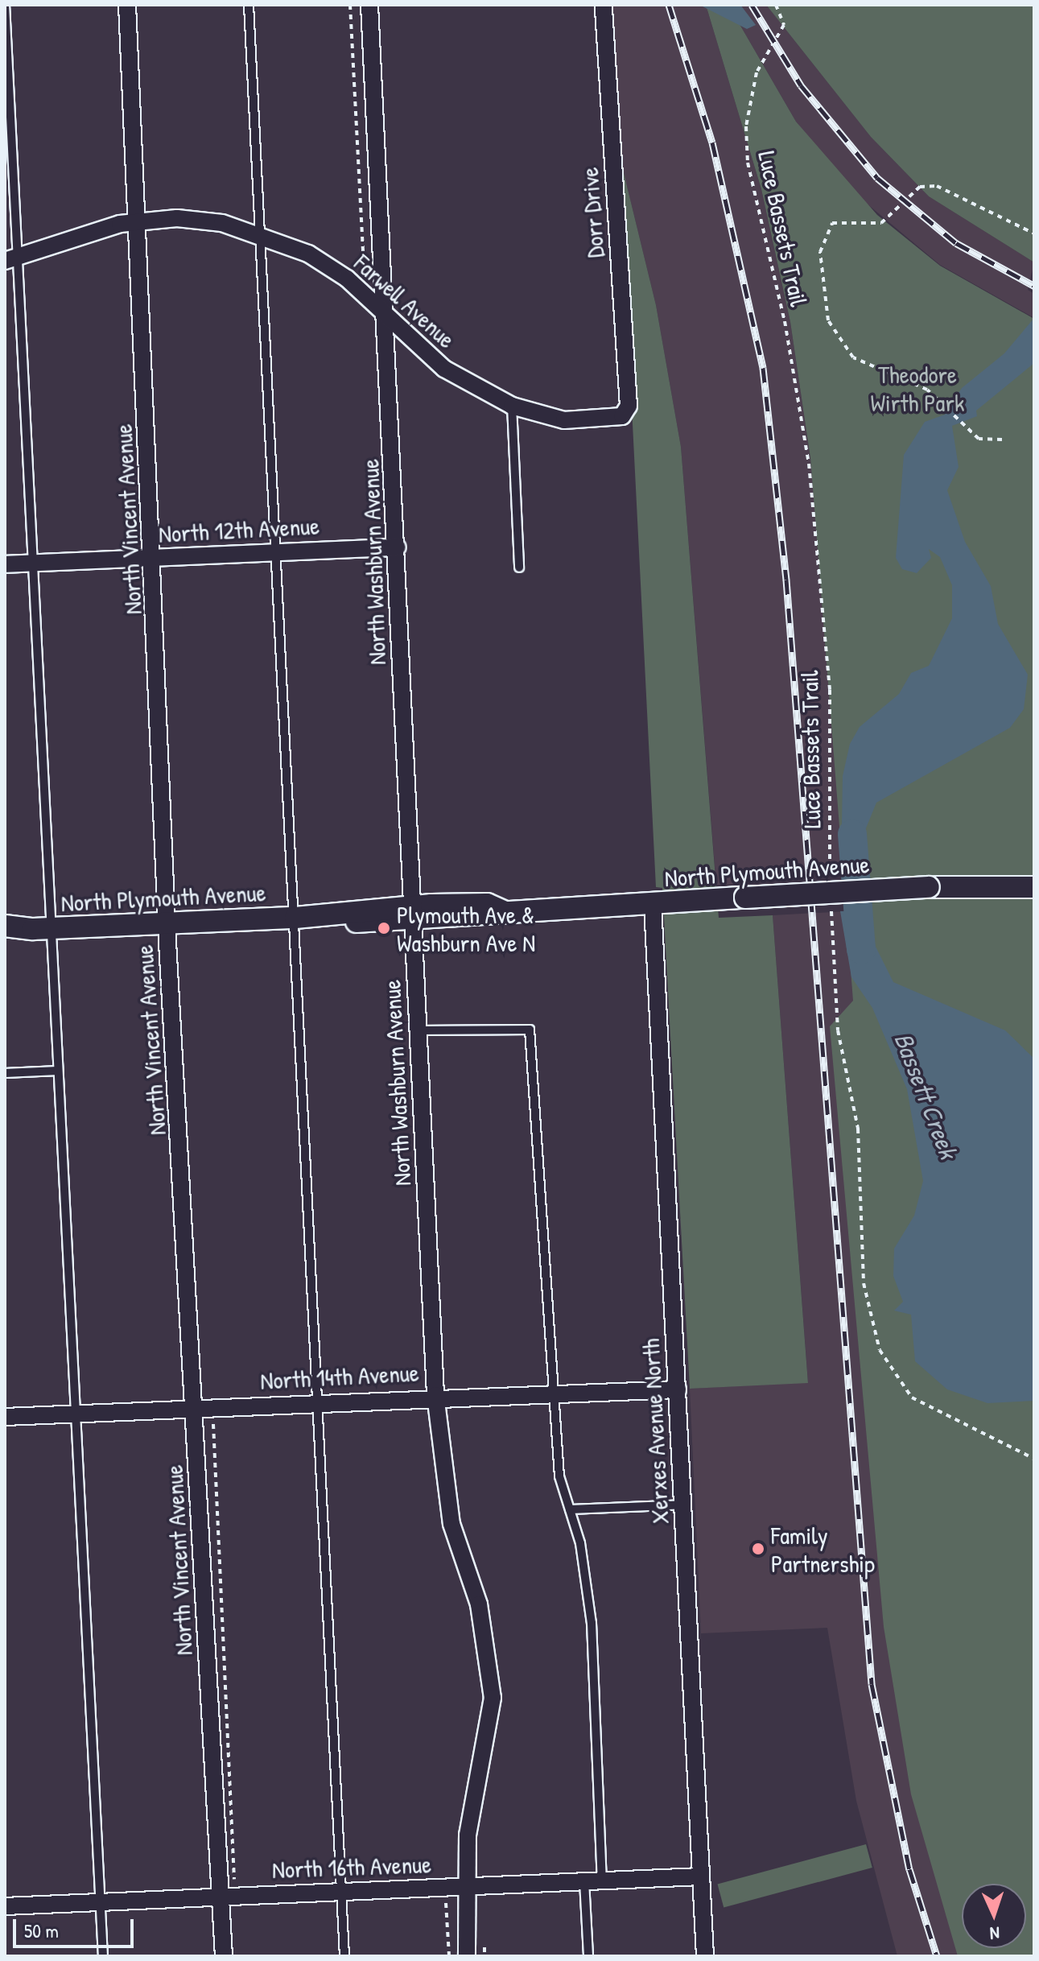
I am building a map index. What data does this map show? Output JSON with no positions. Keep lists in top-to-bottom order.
{
  "streets": {
    "street": [
      "Dorr Drive",
      "Farwell Avenue",
      "North Vincent Avenue",
      "North 12th Avenue",
      "North Washburn Avenue",
      "North Plymouth Avenue",
      "North 14th Avenue",
      "Xerxes Avenue North",
      "North 16th Avenue"
    ],
    "path": ["Luce Bassets Trail"]
  },
  "crossings": [
    ["Dorr Drive", "Farwell Avenue"],
    ["Farwell Avenue", "North Vincent Avenue"],
    ["Farwell Avenue", "North Washburn Avenue"],
    ["North Vincent Avenue", "North 12th Avenue"],
    ["North Vincent Avenue", "North Plymouth Avenue"],
    ["North Vincent Avenue", "North 14th Avenue"],
    ["North Vincent Avenue", "North 16th Avenue"],
    ["North 12th Avenue", "North Washburn Avenue"],
    ["North Washburn Avenue", "North Plymouth Avenue"],
    ["North Washburn Avenue", "North 14th Avenue"],
    ["North Washburn Avenue", "North 16th Avenue"],
    ["North Plymouth Avenue", "Xerxes Avenue North"],
    ["North 14th Avenue", "Xerxes Avenue North"],
    ["Xerxes Avenue North", "North 16th Avenue"]
  ],
  "water": ["Bassett Creek"],
  "parks": ["Theodore Wirth Park"],
  "places": ["Plymouth Ave & Washburn Ave N", "Family Partnership"],
  "scale_bar": "50 m",
  "north": "bottom"
}
